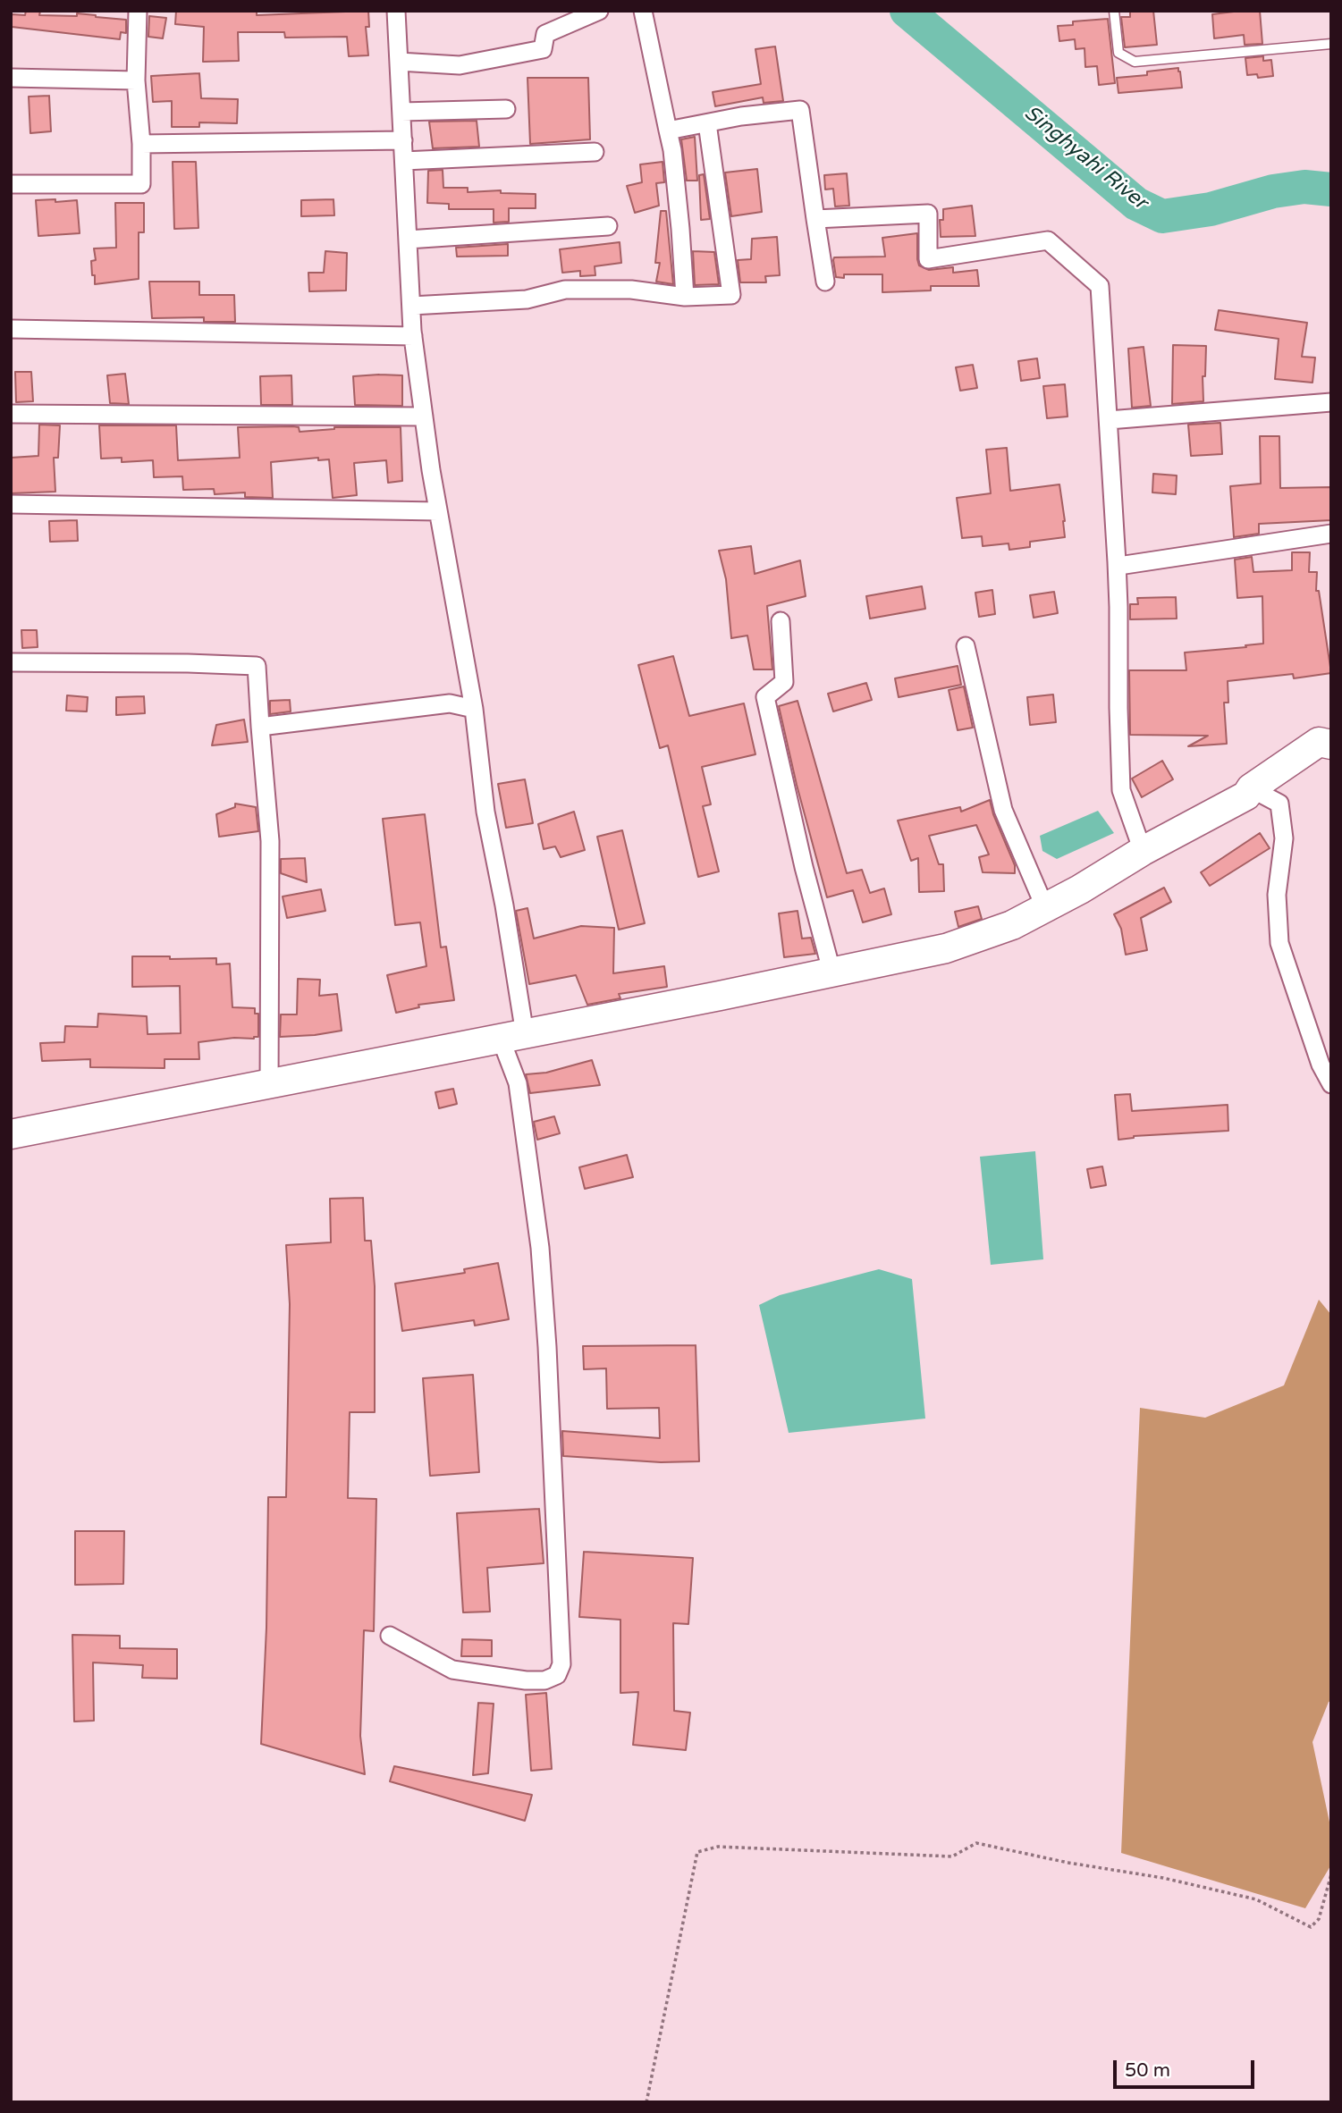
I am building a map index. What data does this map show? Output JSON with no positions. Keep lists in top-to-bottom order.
{
  "water": ["Singhyahi River"],
  "scale_bar": "50 m"
}
